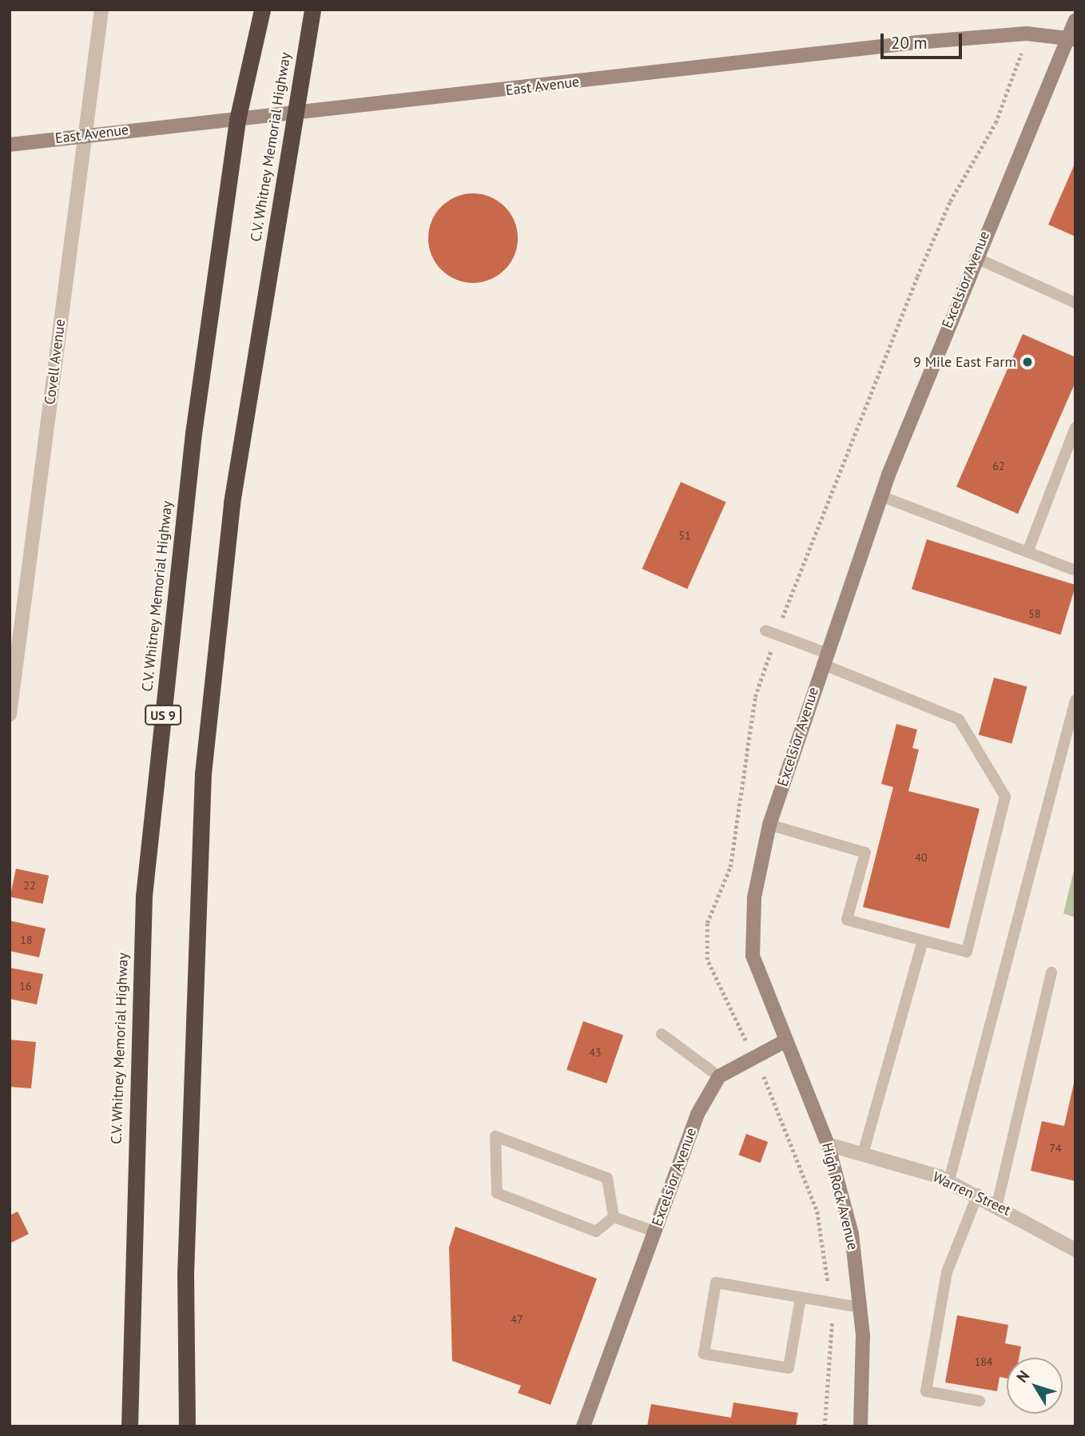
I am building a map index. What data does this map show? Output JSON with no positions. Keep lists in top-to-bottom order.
{
  "streets": {
    "highway": ["C.V. Whitney Memorial Highway", "US 9"],
    "street": [
      "East Avenue",
      "Excelsior Avenue",
      "Covell Avenue",
      "Warren Street",
      "High Rock Avenue"
    ]
  },
  "crossings": [
    ["East Avenue", "C.V. Whitney Memorial Highway"],
    ["East Avenue", "Excelsior Avenue"],
    ["East Avenue", "Covell Avenue"],
    ["Excelsior Avenue", "High Rock Avenue"],
    ["Warren Street", "High Rock Avenue"]
  ],
  "places": ["9 Mile East Farm"],
  "house_numbers": [
    "62",
    "51",
    "58",
    "40",
    "22",
    "18",
    "16",
    "43",
    "74",
    "47",
    "184"
  ],
  "scale_bar": "20 m",
  "north": "top left"
}
